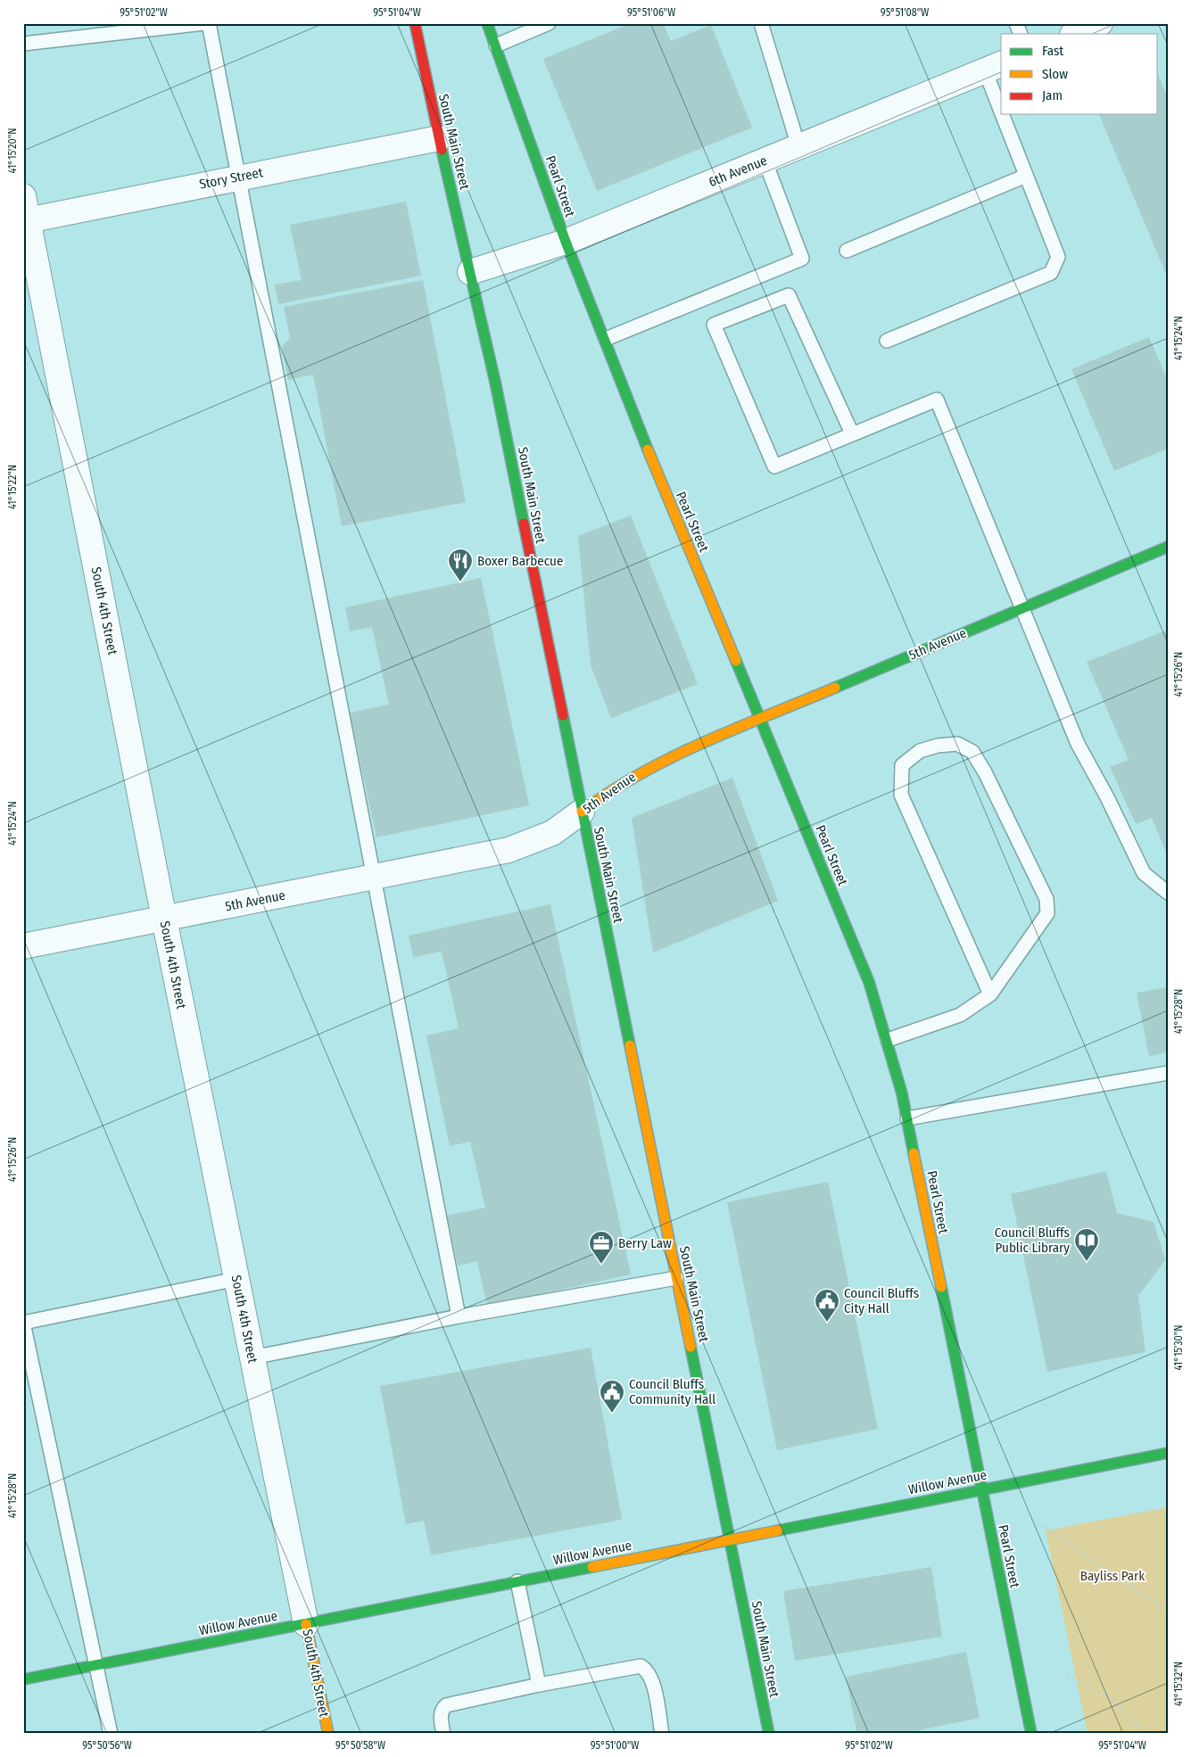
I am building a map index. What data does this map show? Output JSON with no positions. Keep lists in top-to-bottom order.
{
  "streets": {
    "main road": [
      "South Main Street",
      "Pearl Street",
      "South 4th Street",
      "5th Avenue",
      "Willow Avenue"
    ],
    "street": ["6th Avenue", "Story Street"]
  },
  "crossings": [
    ["South Main Street", "6th Avenue"],
    ["South Main Street", "Story Street"],
    ["South Main Street", "5th Avenue"],
    ["South Main Street", "Willow Avenue"],
    ["6th Avenue", "Pearl Street"],
    ["Story Street", "South 4th Street"],
    ["Pearl Street", "5th Avenue"],
    ["Pearl Street", "Willow Avenue"],
    ["South 4th Street", "5th Avenue"],
    ["South 4th Street", "Willow Avenue"]
  ],
  "parks": ["Bayliss Park"],
  "places": {
    "restaurant": ["Boxer Barbecue"],
    "library": ["Council Bluffs Public Library"],
    "office": ["Berry Law"],
    "public building": ["Council Bluffs City Hall", "Council Bluffs Community Hall"]
  },
  "legend": ["Fast", "Slow", "Jam"],
  "coordinates": [
    "95°51'02\"W",
    "95°51'04\"W",
    "95°51'06\"W",
    "95°51'08\"W",
    "41°15'20\"N",
    "41°15'24\"N",
    "41°15'22\"N",
    "41°15'26\"N",
    "41°15'28\"N",
    "41°15'30\"N",
    "41°15'32\"N",
    "95°50'56\"W",
    "95°50'58\"W",
    "95°51'00\"W"
  ]
}
